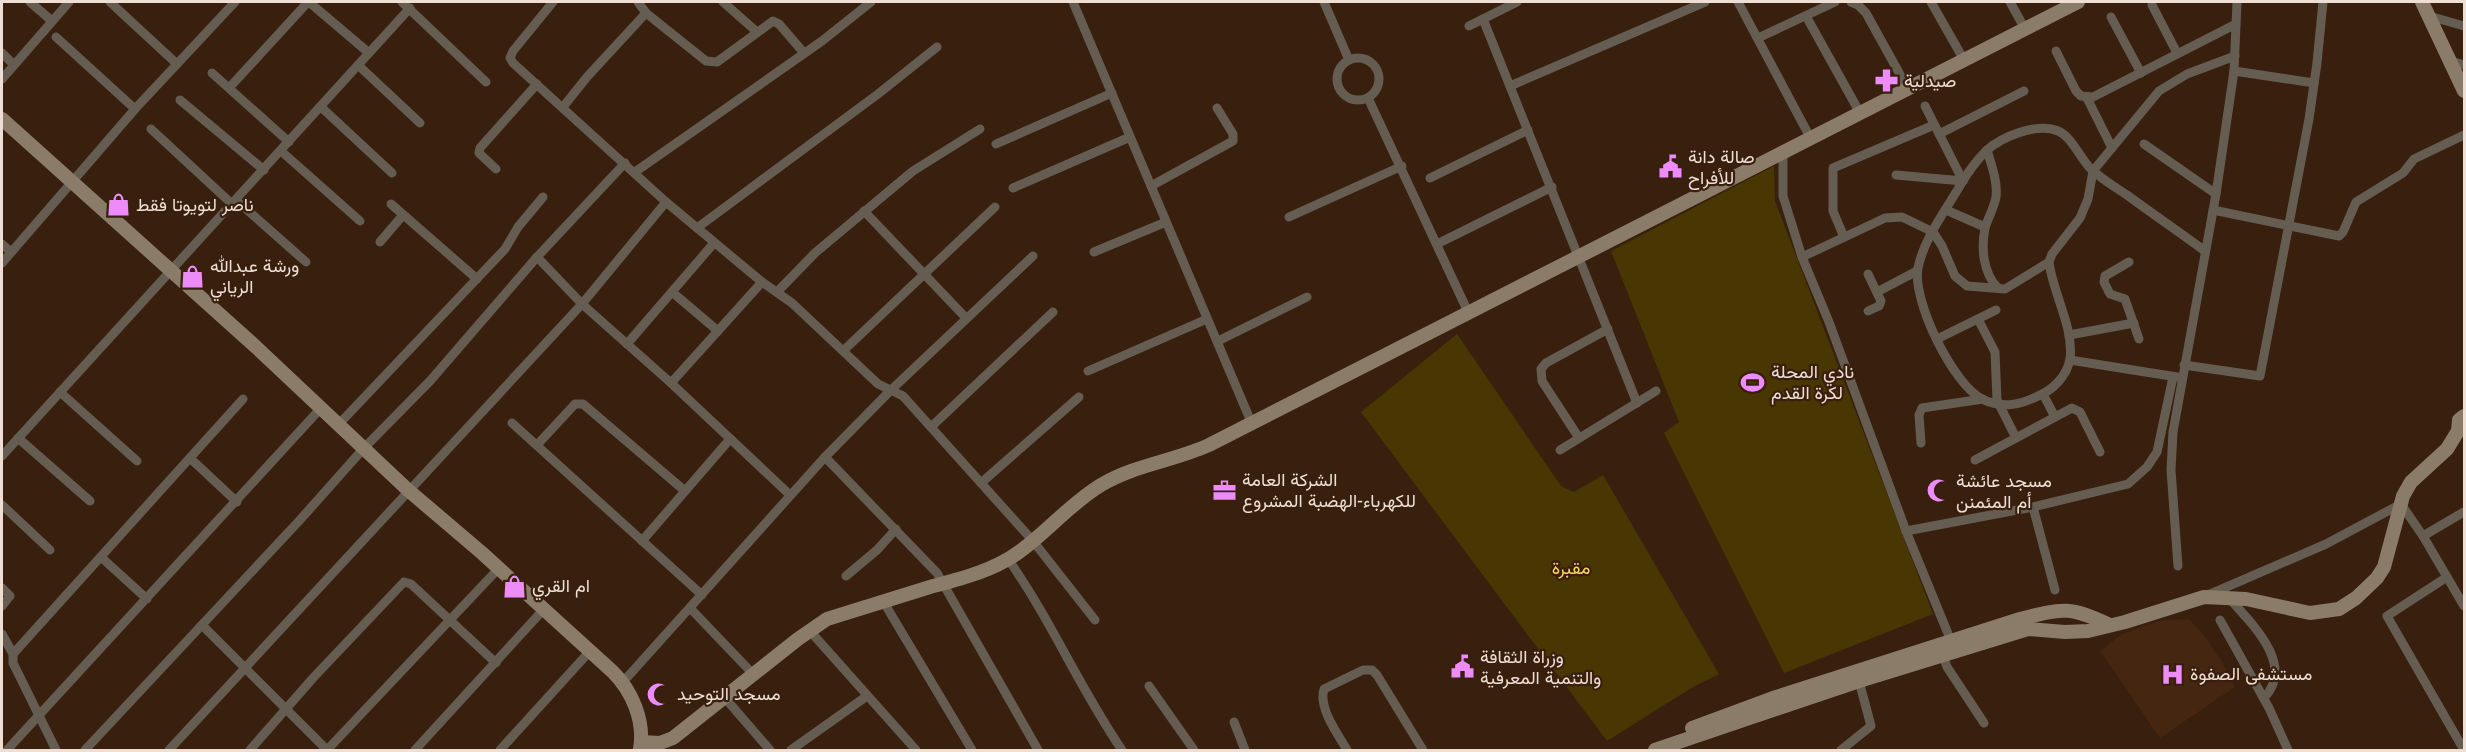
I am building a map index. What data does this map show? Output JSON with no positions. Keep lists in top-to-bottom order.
{
  "parks": ["مقبرة"],
  "places": {
    "pharmacy": ["صيدلية"],
    "public building": ["صالة دانة للأفراح", "وزراة الثقافة والتنمية المعرفية"],
    "shop": ["ناصر لتويوتا فقط", "ورشة عبدالله الرياني", "ام القري"],
    "sports": ["نادي المحلة لكرة القدم"],
    "office": ["الشركة العامة للكهرباء-الهضبة المشروع"],
    "mosque": ["مسجد عائشة أم المئمنن", "مسجد التوحيد"],
    "hospital": ["مستشفى الصفوة"]
  }
}
